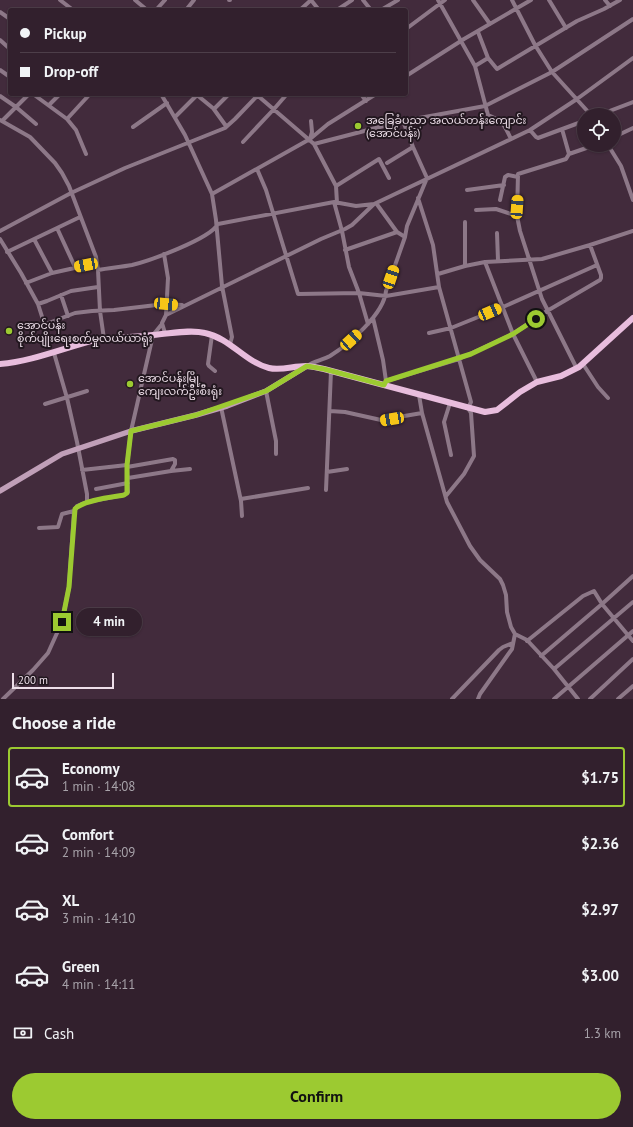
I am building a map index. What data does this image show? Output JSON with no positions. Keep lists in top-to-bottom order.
{
  "places": ["အခြေခံပညာ အလယ်တန်းကျောင်း (အောင်ပန်း)", "အောင်ပန်း စိုက်ပျိုးရေးစက်မှုလယ်ယာရုံး", "အောင်ပန်းမြို့ ကျေးလက်ဦးစီးရုံး"],
  "scale_bar": "200 m",
  "page": {
    "banner": ["Pickup", "Drop-off"],
    "bubble": "4 min",
    "scale": "200 m",
    "heading": "Choose a ride",
    "list": [
      {
        "name": "Economy",
        "note": "1 min · 14:08",
        "value": "$1.75"
      },
      {
        "name": "Comfort",
        "note": "2 min · 14:09",
        "value": "$2.36"
      },
      {
        "name": "XL",
        "note": "3 min · 14:10",
        "value": "$2.97"
      },
      {
        "name": "Green",
        "note": "4 min · 14:11",
        "value": "$3.00"
      }
    ],
    "pay": ["Cash", "1.3 km"],
    "buttons": "Confirm"
  }
}
